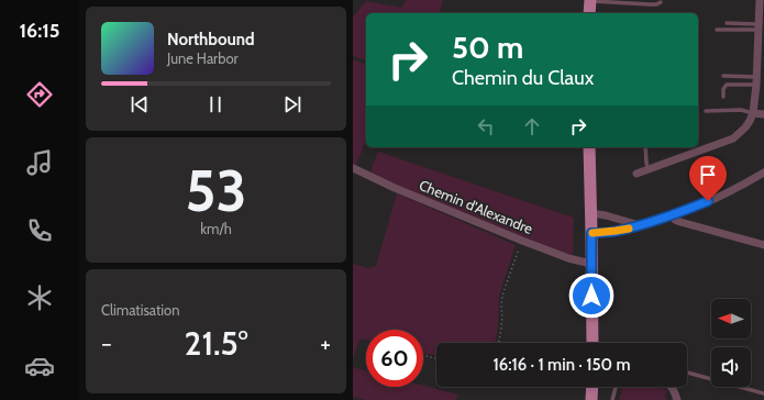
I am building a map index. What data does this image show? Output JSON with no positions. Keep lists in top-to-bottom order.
{
  "streets": {
    "street": ["Chemin d'Alexandre"]
  },
  "north": "left",
  "page": {
    "tabs": "16:15",
    "turn": ["50 m", "Chemin du Claux"],
    "song": ["Northbound", "June Harbor"],
    "tile": [
      ["53", "km/h"],
      "Climatisation"
    ],
    "heat": ["−", "21.5°", "+"],
    "limit": "60",
    "trip": "16:16 · 1 min · 150 m"
  }
}
